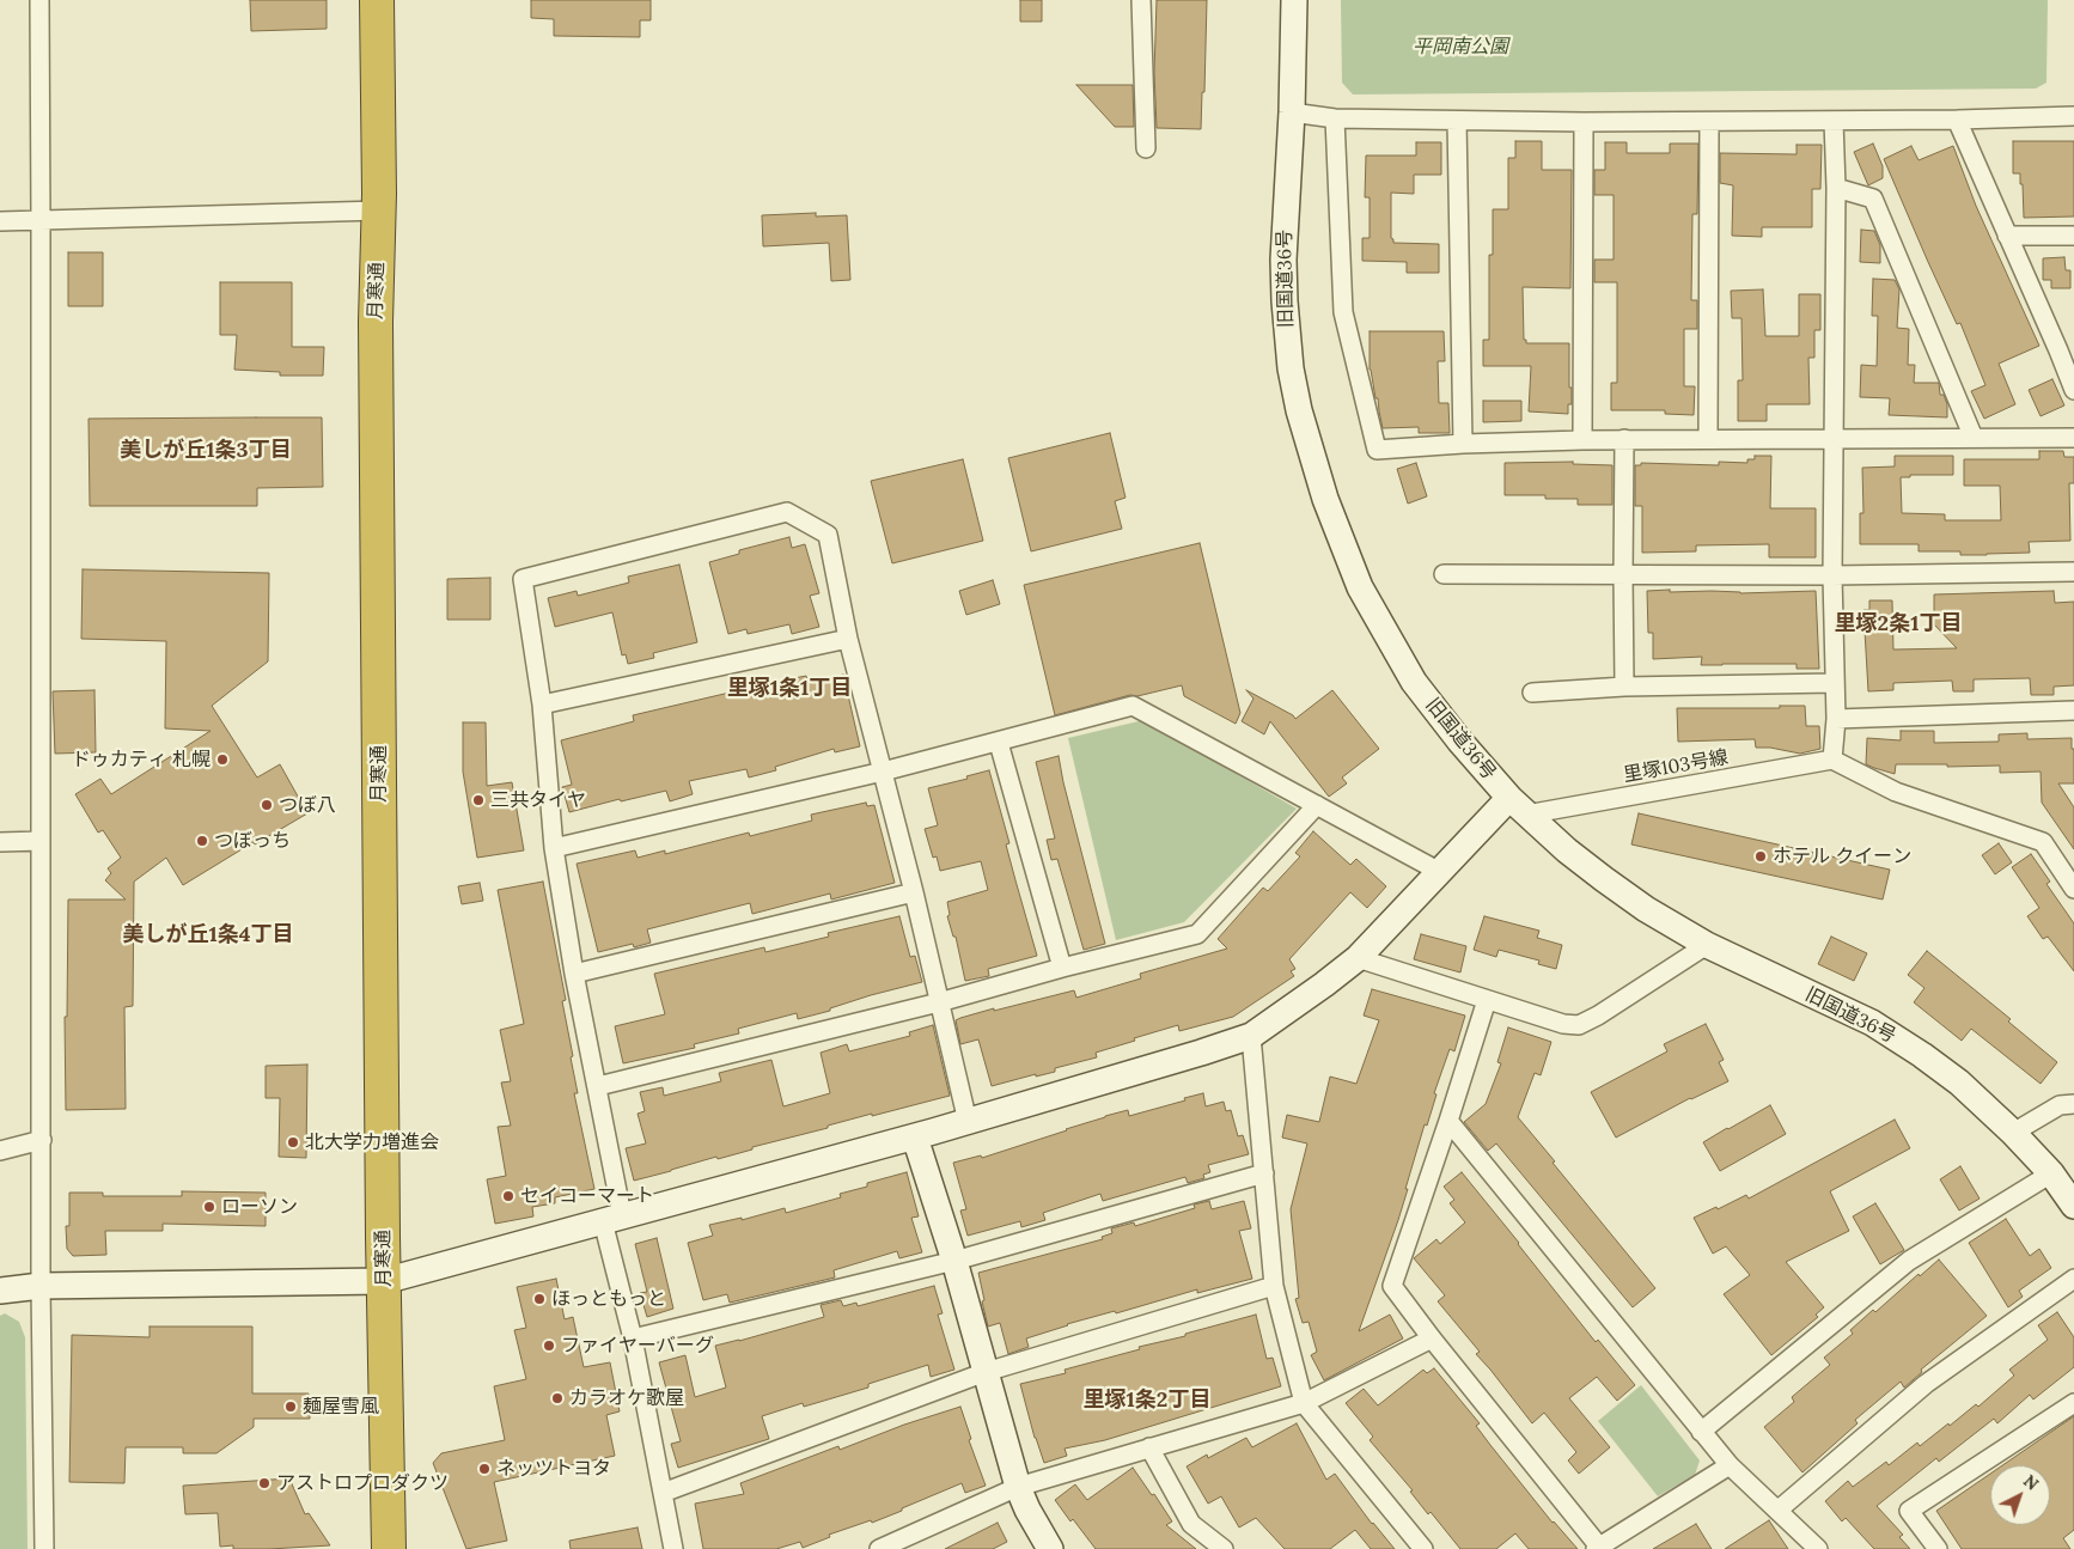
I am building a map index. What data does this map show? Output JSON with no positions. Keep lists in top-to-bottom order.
{
  "streets": {
    "highway": ["月寒通"],
    "street": ["旧国道36号", "里塚103号線"]
  },
  "crossings": [
    ["旧国道36号", "里塚103号線"]
  ],
  "districts": [
    "美しが丘1条3丁目",
    "里塚2条1丁目",
    "里塚1条1丁目",
    "美しが丘1条4丁目",
    "里塚1条2丁目"
  ],
  "parks": ["平岡南公園"],
  "places": [
    "ドゥカティ 札幌",
    "三共タイヤ",
    "つぼ八",
    "つぼっち",
    "ホテル クイーン",
    "北大学力増進会",
    "セイコーマート",
    "ローソン",
    "ほっともっと",
    "ファイヤーバーグ",
    "カラオケ歌屋",
    "麺屋雪風",
    "ネッツトヨタ",
    "アストロプロダクツ"
  ],
  "north": "top right"
}
